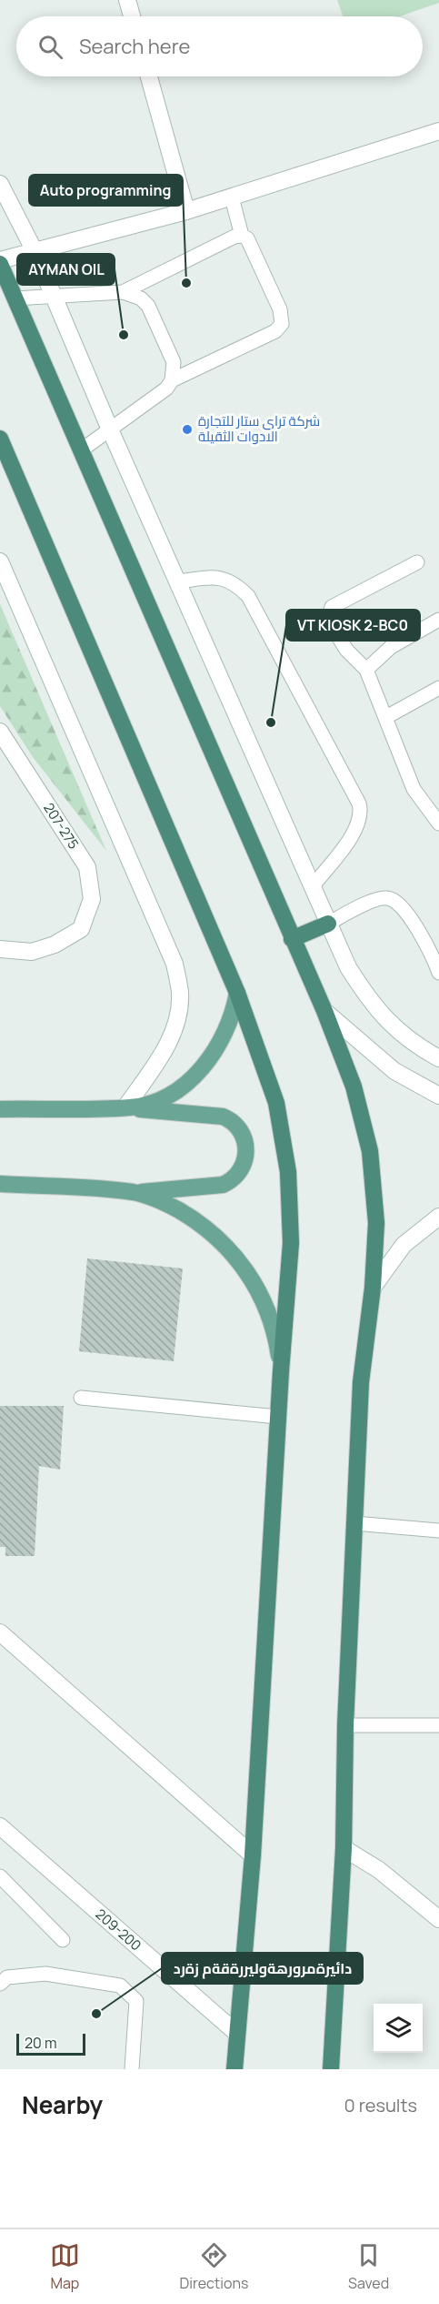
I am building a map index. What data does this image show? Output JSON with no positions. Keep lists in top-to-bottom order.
{
  "streets": {
    "street": ["207-275", "209-200"]
  },
  "places": [
    "Auto programming",
    "AYMAN OIL",
    "شركة ترای ستار للتجارة الادوات الثقيلة",
    "VT KIOSK 2-BC0",
    "دائيرةمرورهةوليررةقةم زةرد"
  ],
  "scale_bar": "20 m",
  "page": {
    "search": "Search here",
    "scale": "20 m",
    "heading": ["Nearby", "0 results"],
    "nav": ["Map", "Directions", "Saved"]
  }
}
